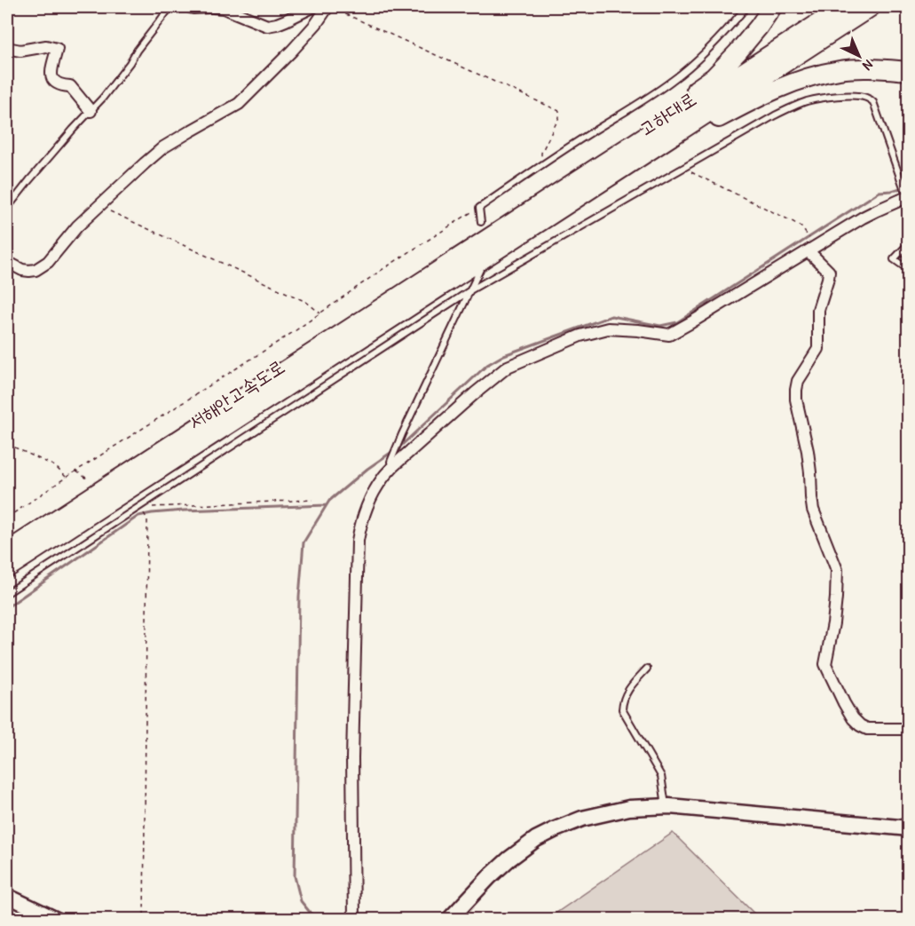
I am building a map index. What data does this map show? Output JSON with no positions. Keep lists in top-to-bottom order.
{
  "streets": {
    "highway": ["고하대로", "서해안고속도로"]
  },
  "crossings": [
    ["고하대로", "서해안고속도로"]
  ],
  "north": "bottom right"
}
